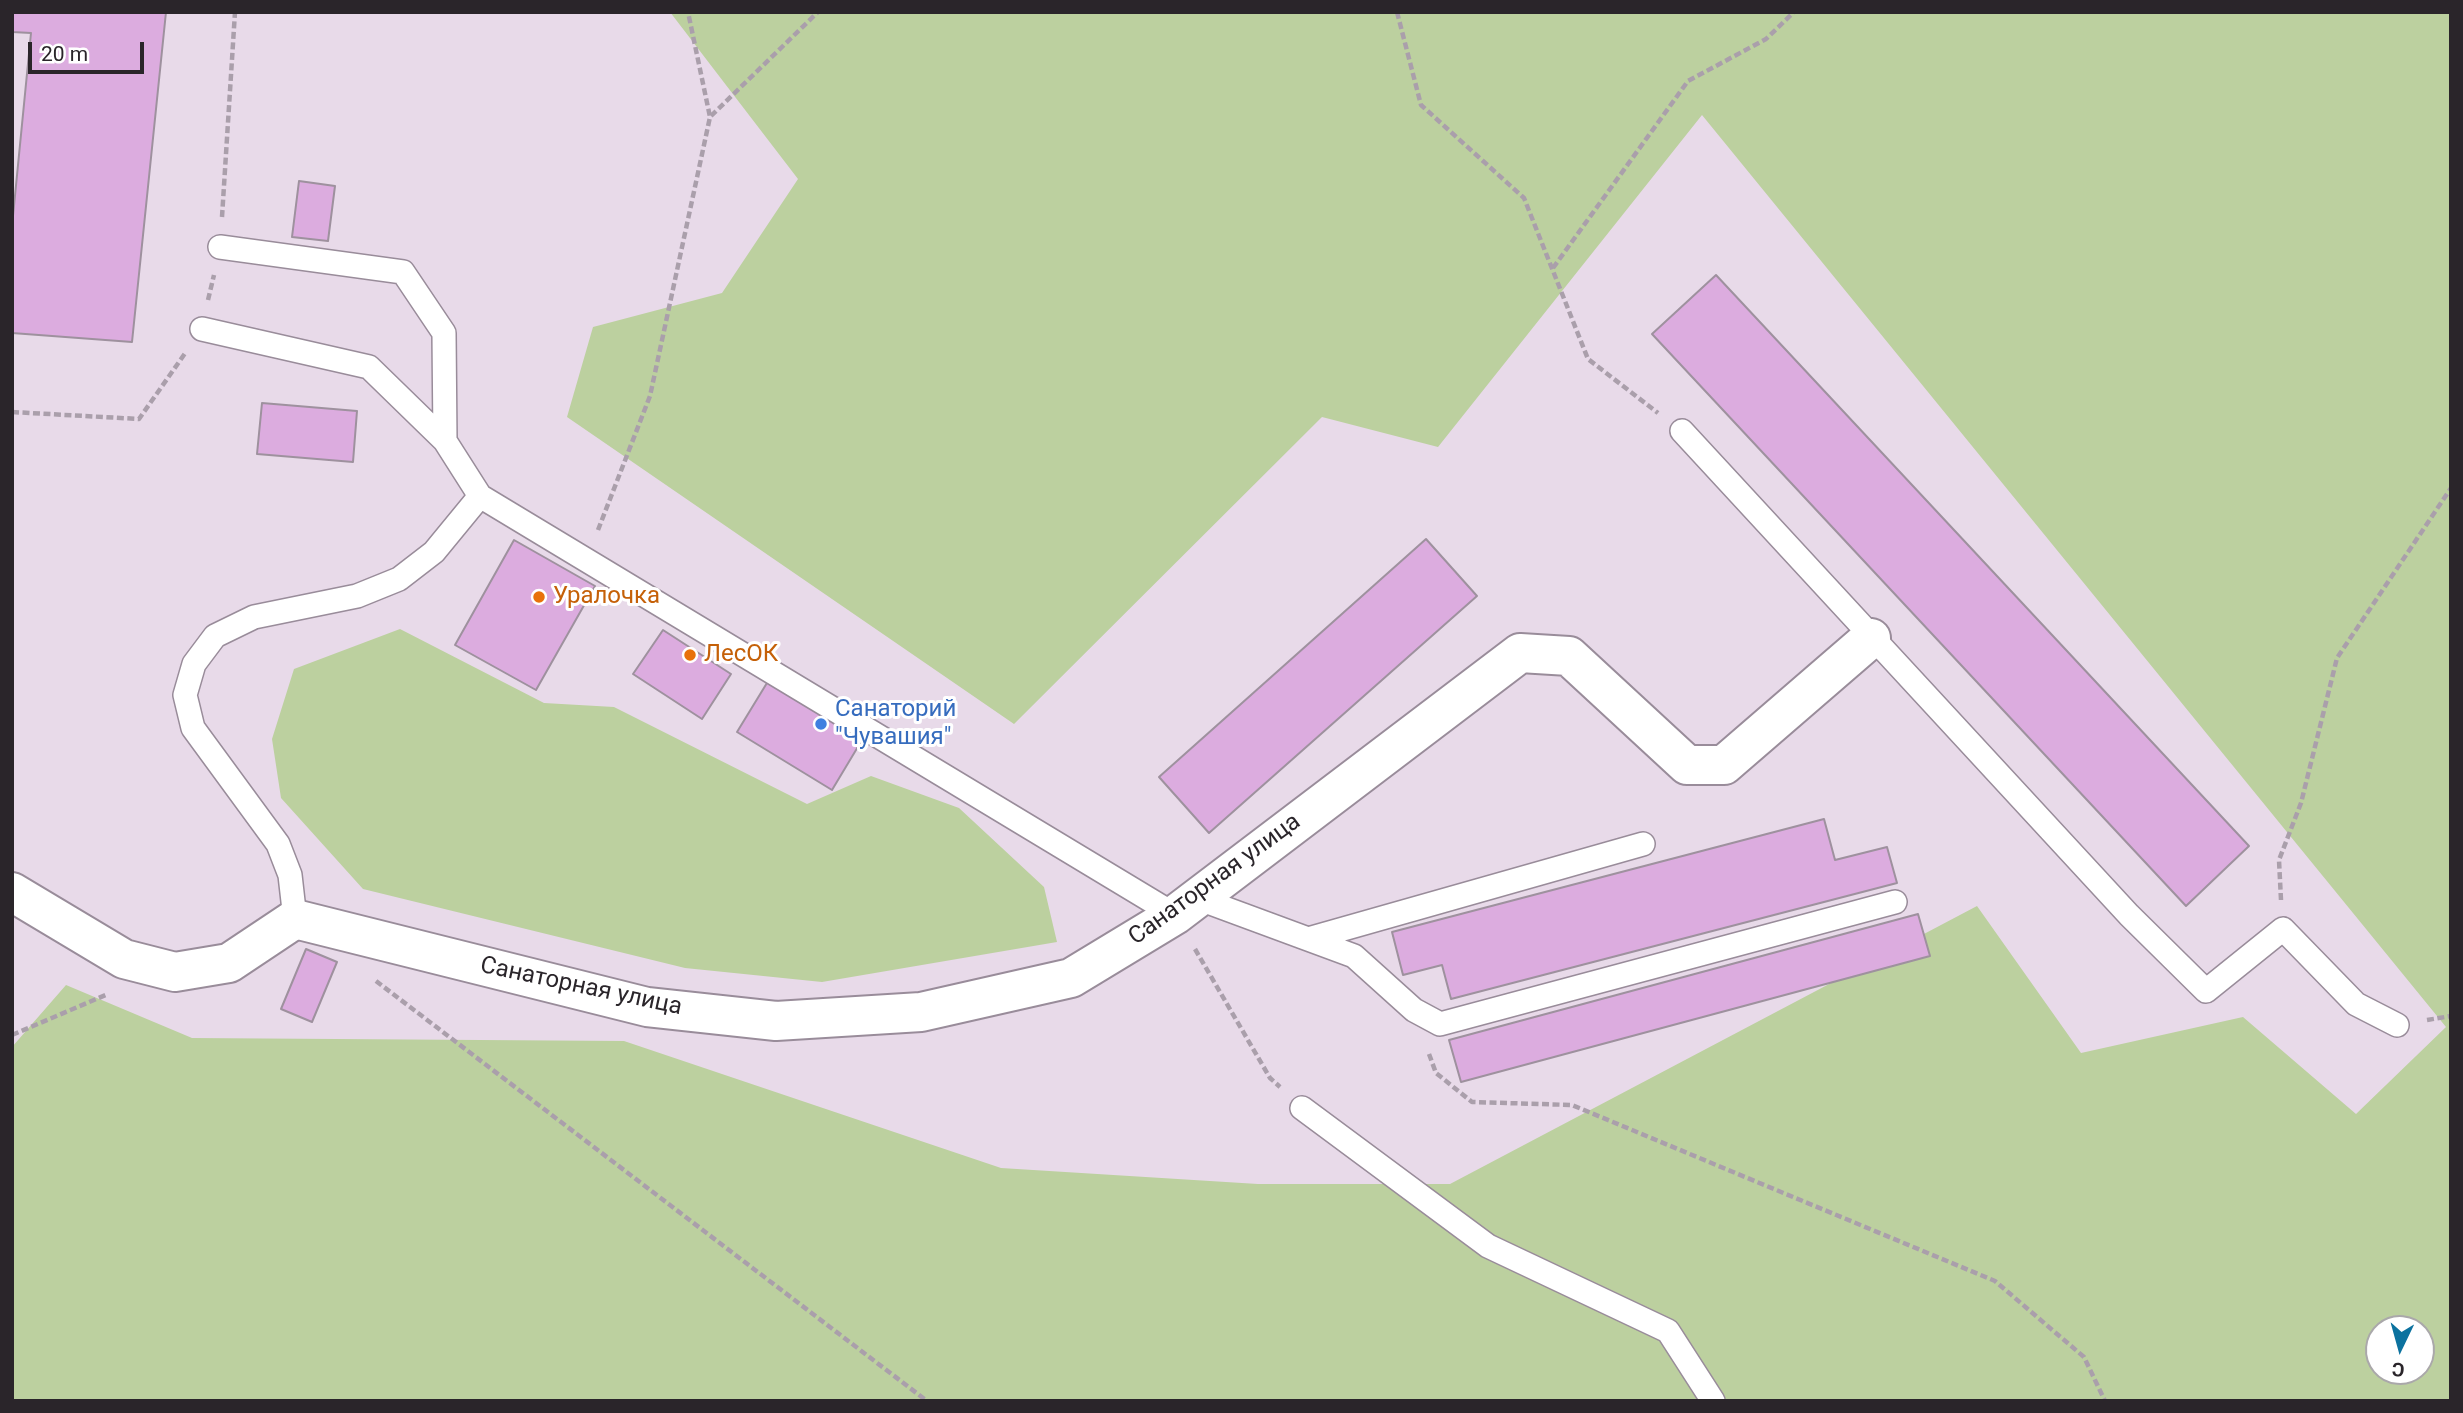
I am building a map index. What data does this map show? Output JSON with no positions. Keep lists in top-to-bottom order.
{
  "streets": {
    "street": ["Санаторная улица"]
  },
  "places": ["Уралочка", "ЛесОК", "Санаторий \"Чувашия\""],
  "scale_bar": "20 m",
  "north": "bottom"
}
